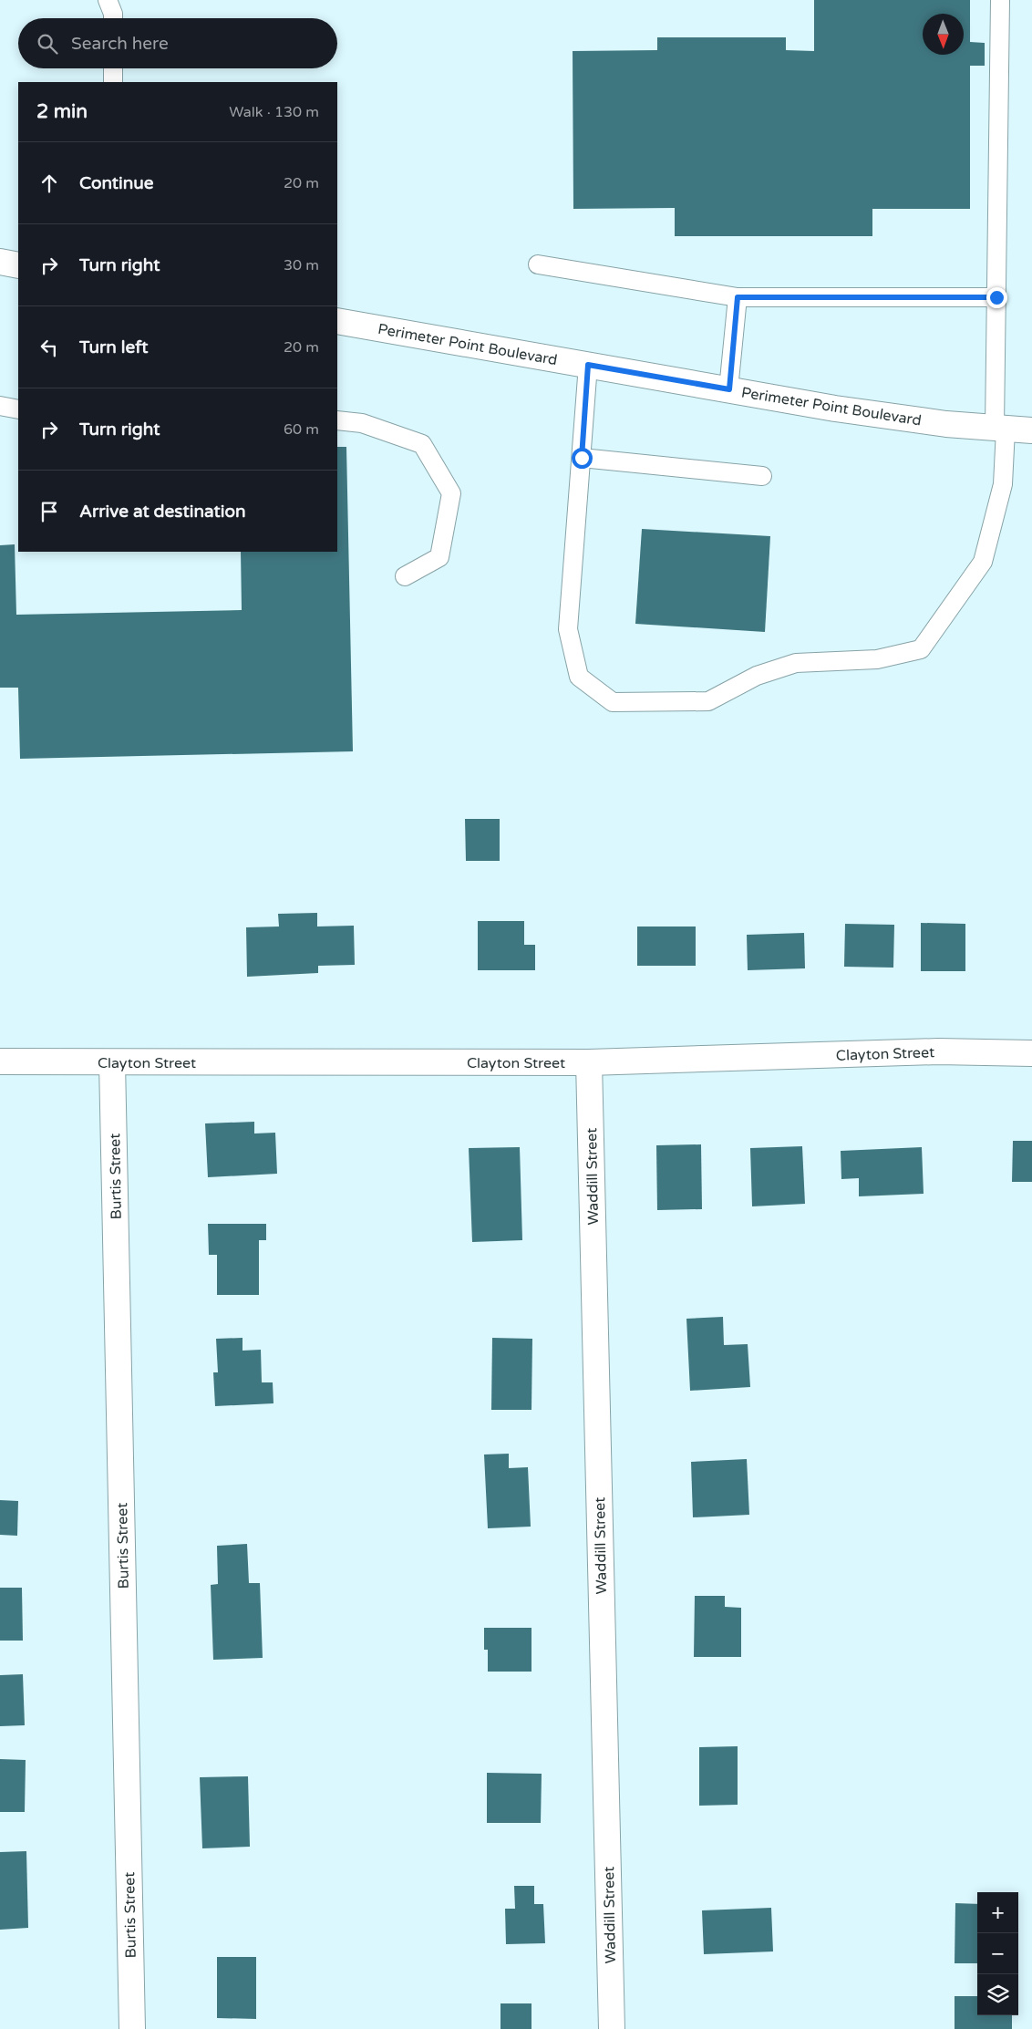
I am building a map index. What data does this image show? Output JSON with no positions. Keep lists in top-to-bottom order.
{
  "streets": {
    "street": [
      "Perimeter Point Boulevard",
      "Clayton Street",
      "Burtis Street",
      "Waddill Street"
    ]
  },
  "crossings": [
    ["Clayton Street", "Burtis Street"],
    ["Clayton Street", "Waddill Street"]
  ],
  "north": "bottom",
  "page": {
    "search": "Search here",
    "heading": ["2 min", "Walk · 130 m"],
    "list": [
      ["Continue", "20 m"],
      ["Turn right", "30 m"],
      ["Turn left", "20 m"],
      ["Turn right", "60 m"],
      "Arrive at destination"
    ],
    "map_buttons": ["+", "−"]
  }
}
